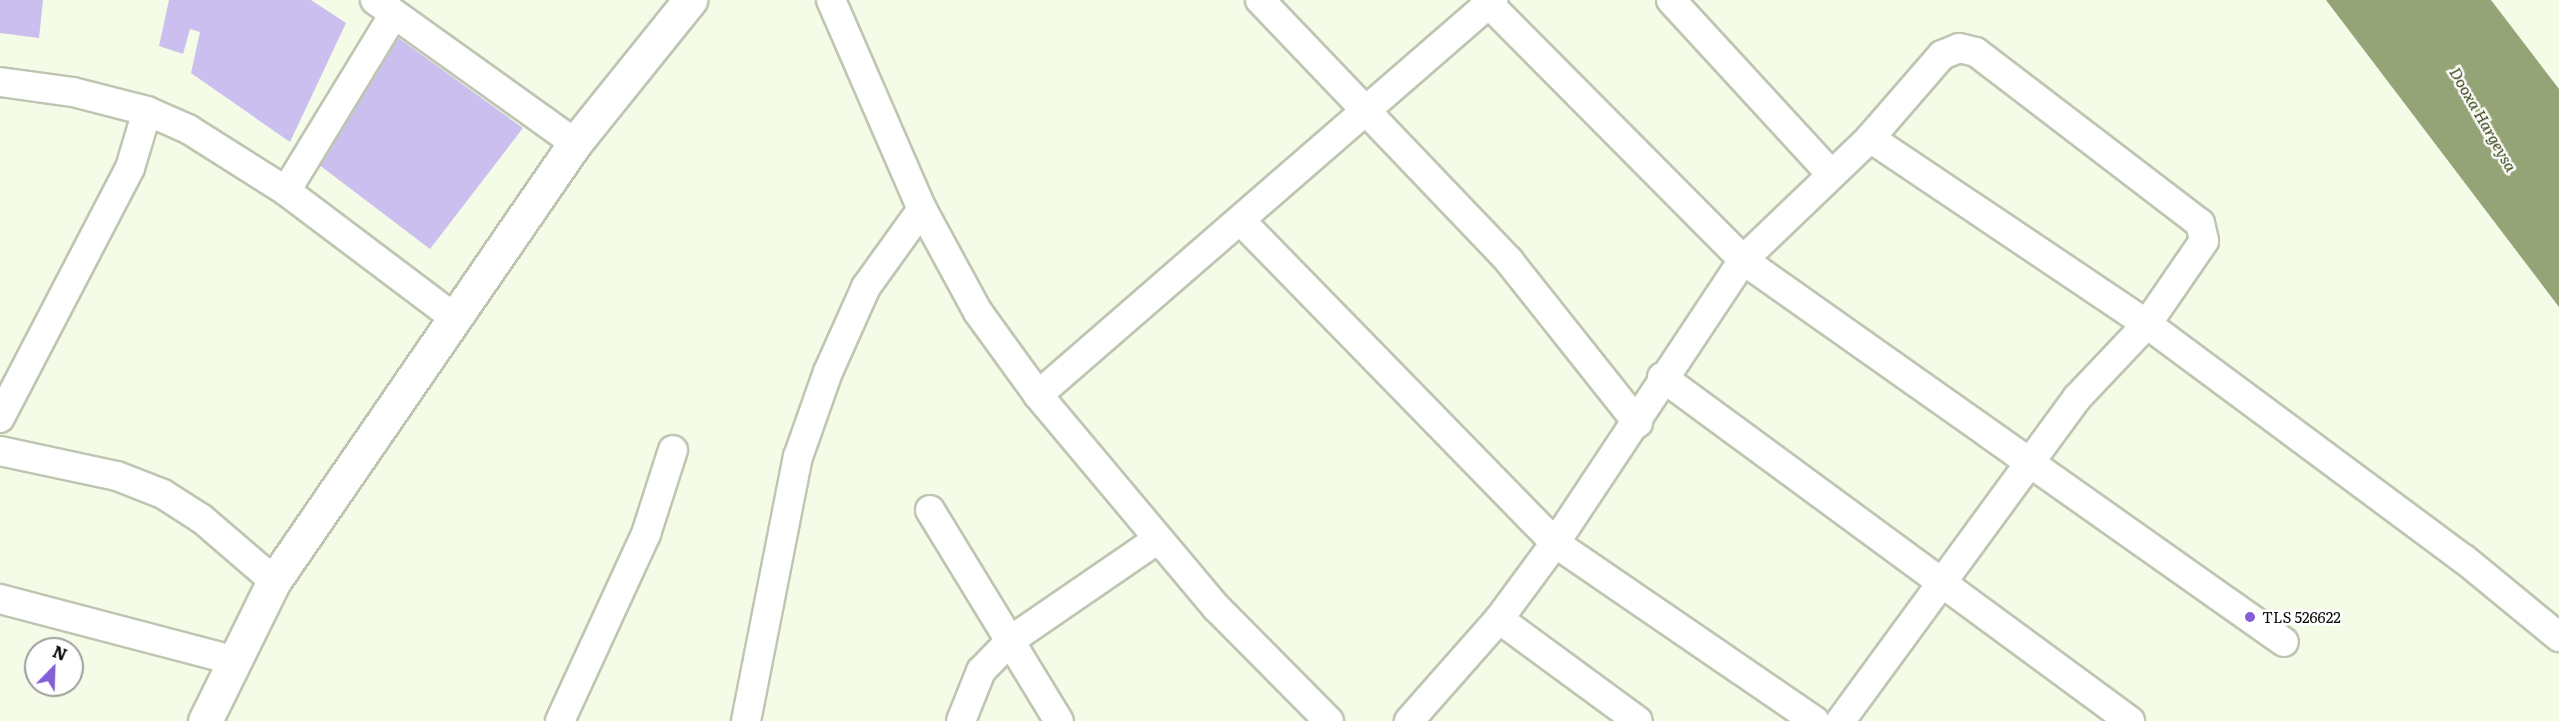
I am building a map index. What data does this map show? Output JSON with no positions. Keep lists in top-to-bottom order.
{
  "water": ["Dooxa Hargeysa"],
  "places": ["TLS 526622"],
  "north": "top right"
}
